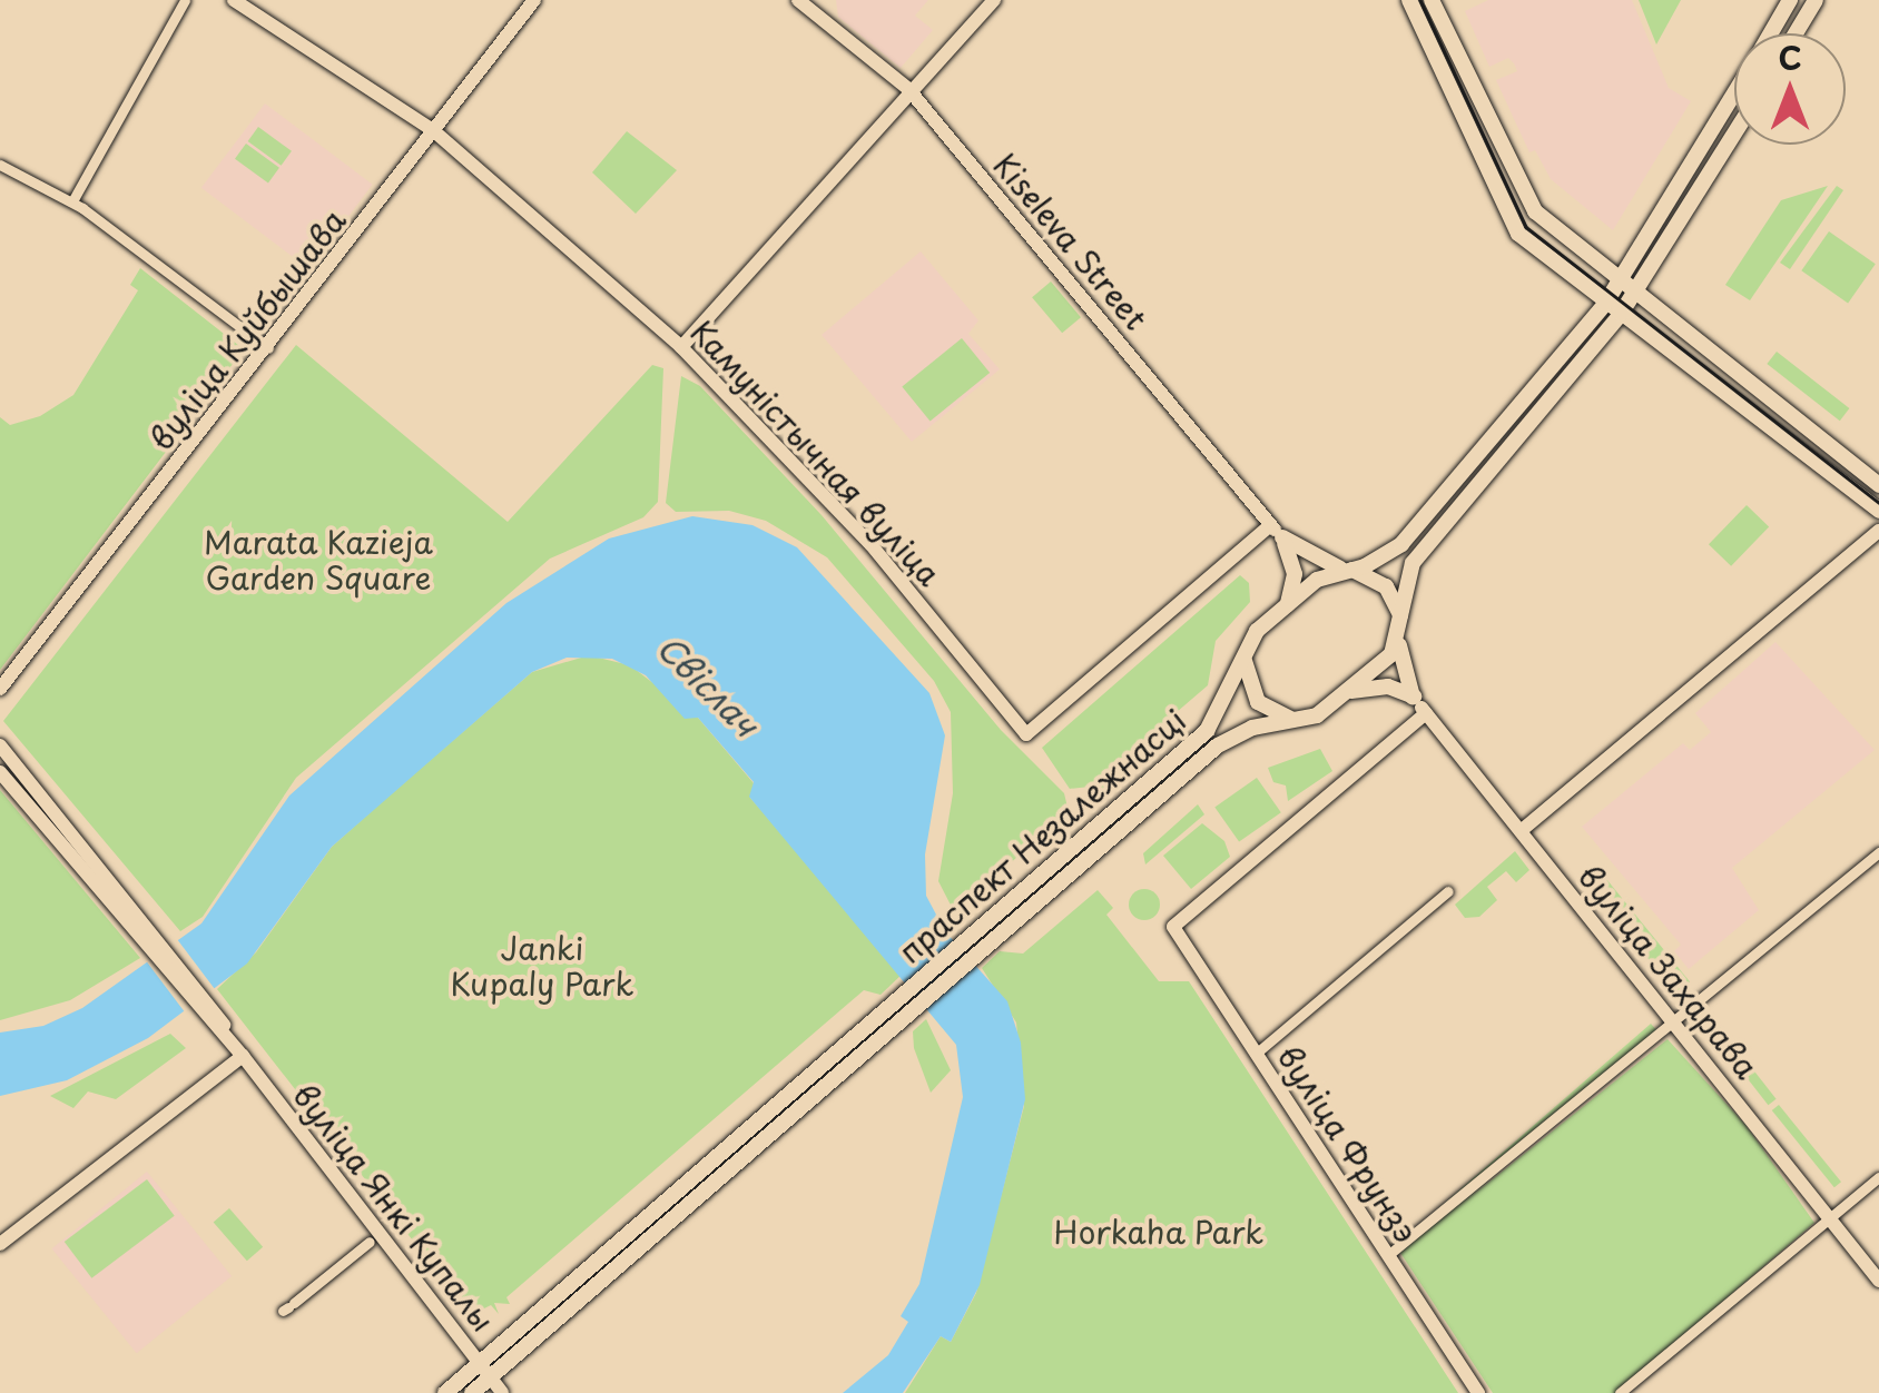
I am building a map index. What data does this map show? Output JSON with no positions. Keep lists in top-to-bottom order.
{
  "streets": {
    "main road": ["праспект Незалежнасці"],
    "street": [
      "Kiseleva Street",
      "вуліца Куйбышава",
      "Камуністычная вуліца",
      "вуліца Захарава",
      "вуліца Фрунзэ",
      "вуліца Янкі Купалы"
    ]
  },
  "crossings": [
    ["Kiseleva Street", "Камуністычная вуліца"],
    ["вуліца Куйбышава", "Камуністычная вуліца"],
    ["праспект Незалежнасці", "вуліца Янкі Купалы"],
    ["вуліца Захарава", "вуліца Фрунзэ"]
  ],
  "water": ["Свіслач"],
  "parks": ["Marata Kazieja Garden Square", "Janki Kupaly Park", "Horkaha Park"],
  "north": "top"
}
